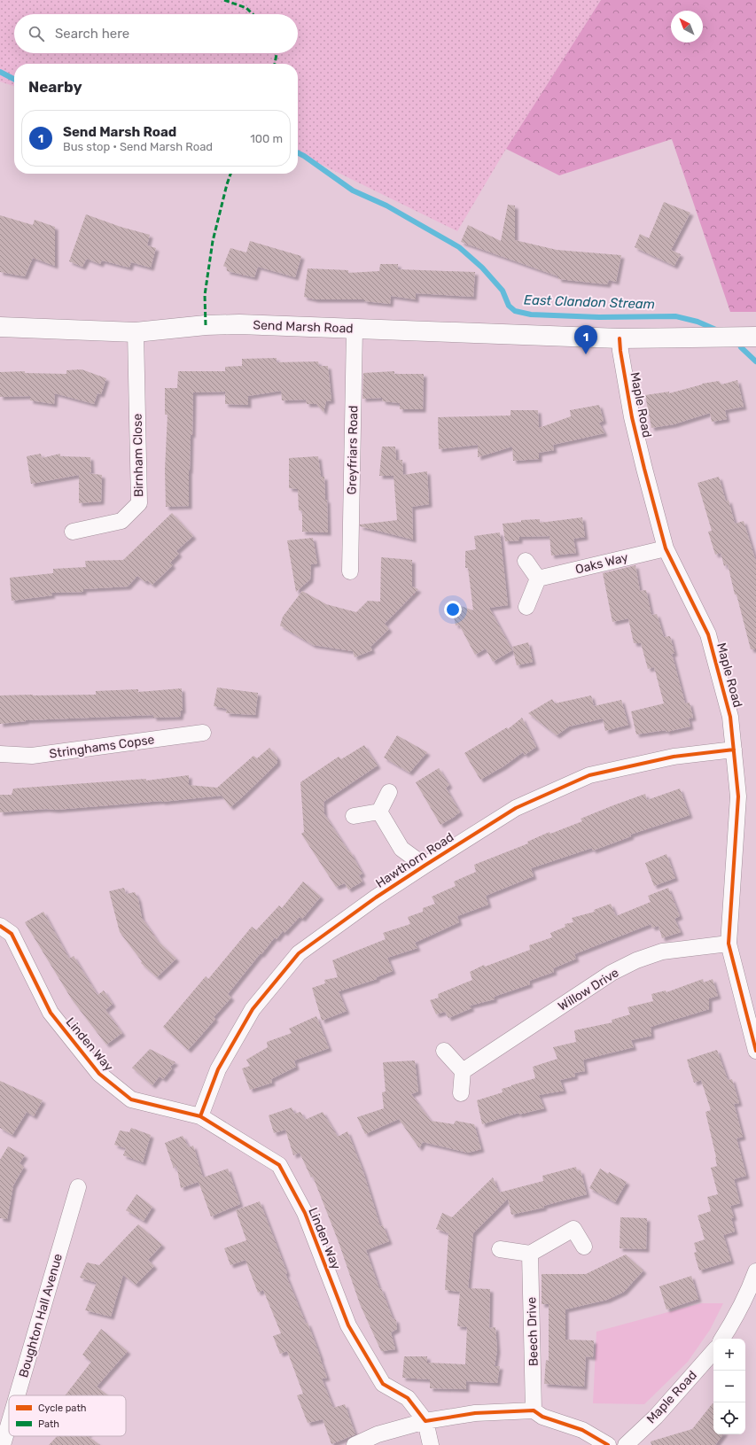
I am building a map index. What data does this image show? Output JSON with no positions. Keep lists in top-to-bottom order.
{
  "streets": {
    "main road": ["Send Marsh Road"],
    "street": [
      "Maple Road",
      "Greyfriars Road",
      "Birnham Close",
      "Oaks Way",
      "Stringhams Copse",
      "Hawthorn Road",
      "Willow Drive",
      "Linden Way",
      "Boughton Hall Avenue",
      "Beech Drive"
    ]
  },
  "crossings": [
    ["Send Marsh Road", "Maple Road"],
    ["Send Marsh Road", "Greyfriars Road"],
    ["Send Marsh Road", "Birnham Close"],
    ["Maple Road", "Oaks Way"],
    ["Maple Road", "Hawthorn Road"],
    ["Maple Road", "Willow Drive"],
    ["Hawthorn Road", "Linden Way"]
  ],
  "water": ["East Clandon Stream"],
  "legend": ["Cycle path", "Path"],
  "north": "top left",
  "page": {
    "search": "Search here",
    "heading": "Nearby",
    "list": [
      {
        "mark": "1",
        "name": "Send Marsh Road",
        "note": "Bus stop · Send Marsh Road",
        "value": "100 m"
      }
    ],
    "pins": "1",
    "map_buttons": ["+", "−"]
  }
}
